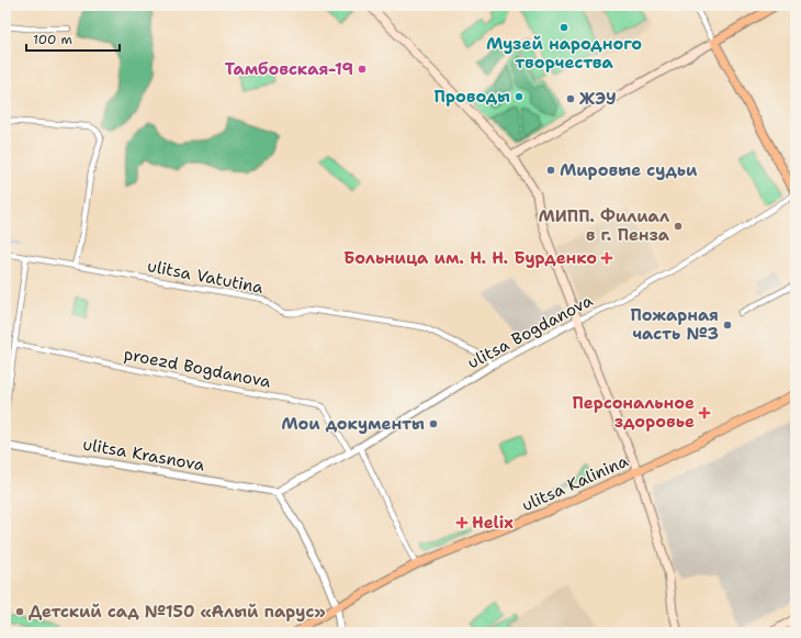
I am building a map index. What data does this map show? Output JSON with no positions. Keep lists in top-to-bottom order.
{
  "streets": {
    "main road": ["ulitsa Kalinina"],
    "street": [
      "ulitsa Vatutina",
      "ulitsa Bogdanova",
      "proezd Bogdanova",
      "ulitsa Krasnova"
    ]
  },
  "crossings": [
    ["ulitsa Vatutina", "ulitsa Bogdanova"],
    ["ulitsa Bogdanova", "proezd Bogdanova"],
    ["ulitsa Bogdanova", "ulitsa Krasnova"]
  ],
  "places": {
    "other": [
      "Музей народного творчества",
      "Тамбовская-19",
      "Проводы",
      "ЖЭУ",
      "Мировые судьи",
      "МИПП. Филиал в г. Пенза",
      "Пожарная часть №3",
      "Мои документы",
      "Детский сад №150 «Алый парус»"
    ],
    "health": ["Больница им. Н. Н. Бурденко", "Персональное здоровье", "Helix"]
  },
  "scale_bar": "100 m"
}
